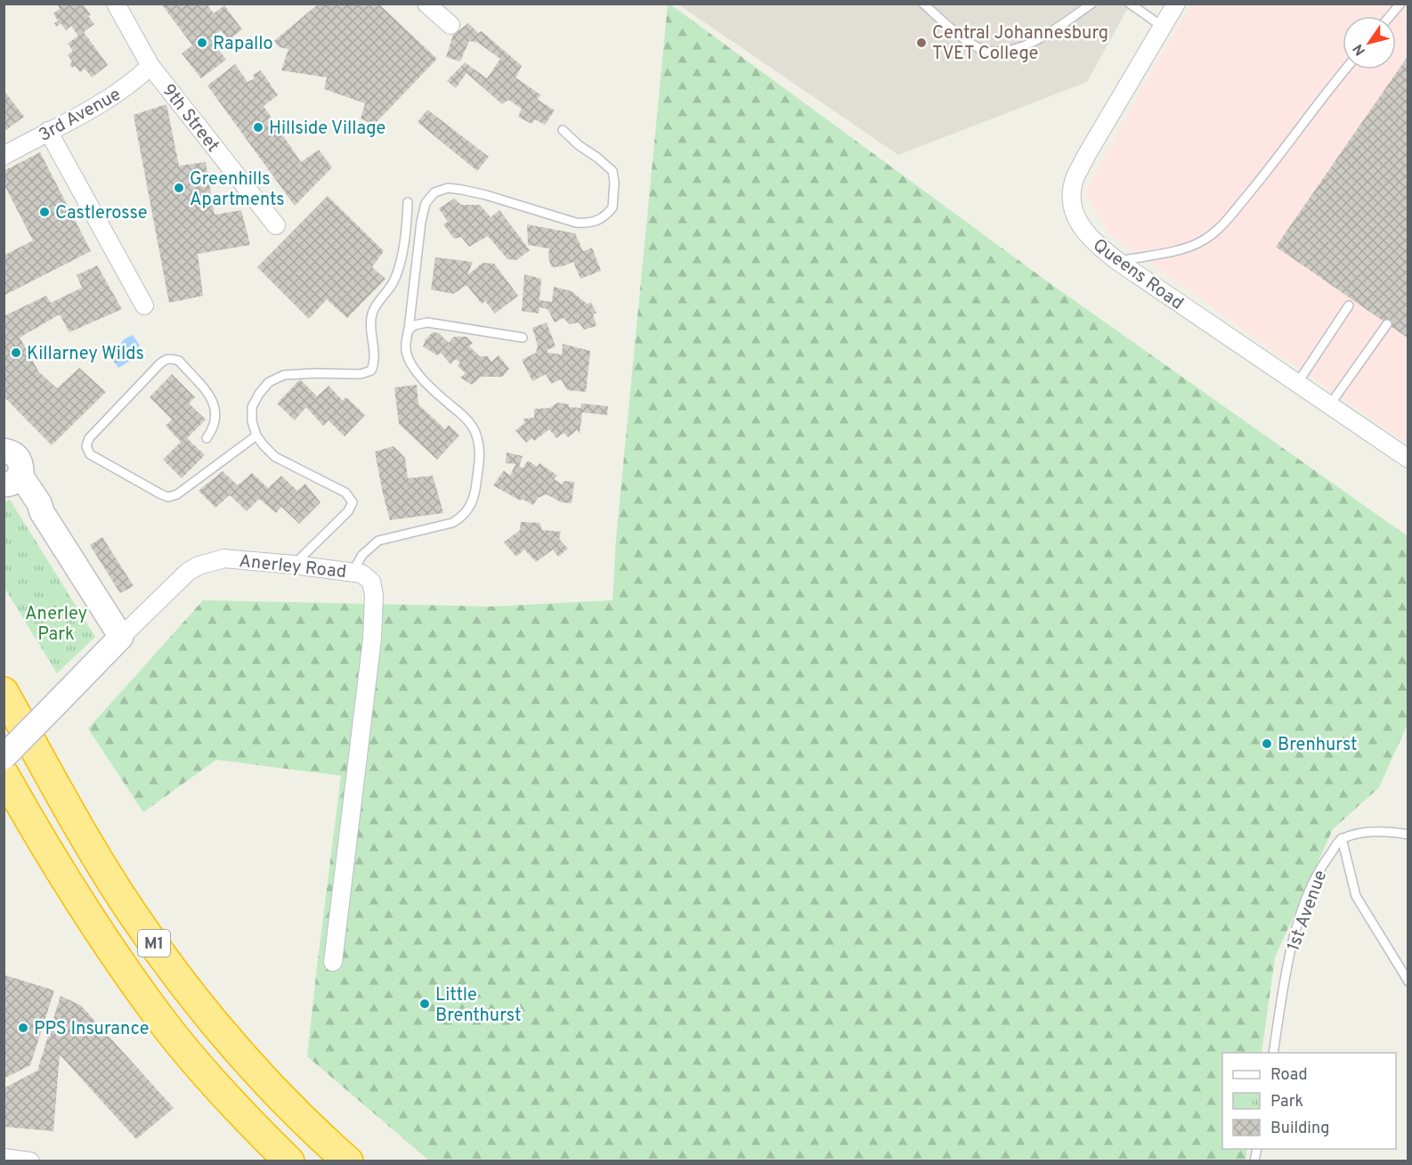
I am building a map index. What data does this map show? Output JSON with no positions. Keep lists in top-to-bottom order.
{
  "streets": {
    "highway": ["M1"],
    "street": [
      "3rd Avenue",
      "9th Street",
      "Queens Road",
      "Anerley Road"
    ],
    "lane": ["1st Avenue"]
  },
  "crossings": [
    ["3rd Avenue", "9th Street"]
  ],
  "parks": ["Anerley Park"],
  "places": [
    "Rapallo",
    "Central Johannesburg TVET College",
    "Hillside Village",
    "Greenhills Apartments",
    "Castlerosse",
    "Killarney Wilds",
    "Brenhurst",
    "Little Brenthurst",
    "PPS Insurance"
  ],
  "legend": ["Road", "Park", "Building"],
  "north": "bottom left"
}
